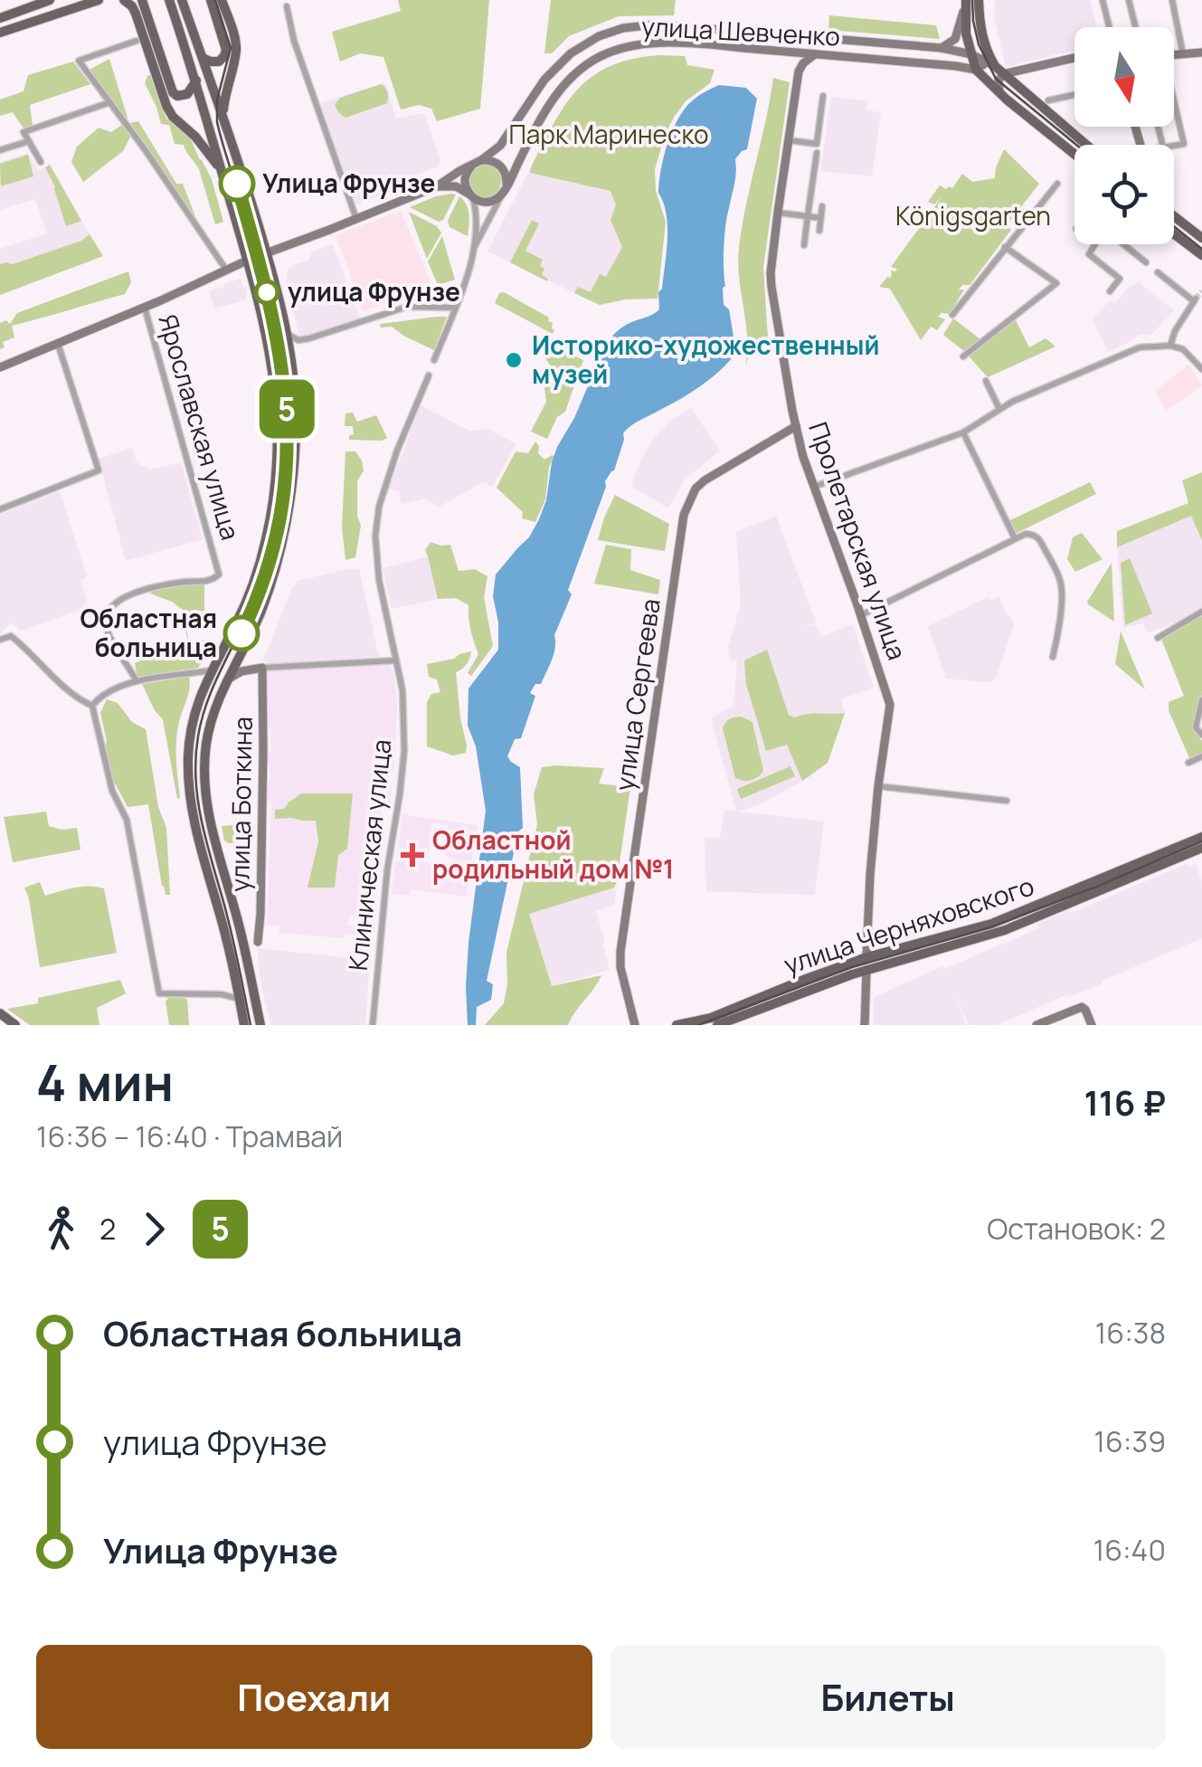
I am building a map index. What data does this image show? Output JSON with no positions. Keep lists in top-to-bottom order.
{
  "streets": {
    "main road": [
      "улица Шевченко",
      "Пролетарская улица",
      "улица Сергеева",
      "улица Боткина",
      "улица Черняховского"
    ],
    "street": ["Ярославская улица", "Клиническая улица"]
  },
  "crossings": [
    ["Пролетарская улица", "улица Сергеева"],
    ["Пролетарская улица", "улица Черняховского"]
  ],
  "parks": ["Парк Маринеско", "Königsgarten"],
  "places": {
    "other": [
      "Улица Фрунзе",
      "улица Фрунзе",
      "Историко-художественный музей",
      "Областная больница"
    ],
    "health": ["Областной родильный дом №1"]
  },
  "lines": ["tram line 5"],
  "north": "bottom",
  "page": {
    "on_map": "5",
    "heading": ["4 мин", "16:36 – 16:40 · Трамвай", "116 ₽"],
    "legs": ["2", "5", "Остановок: 2"],
    "list": [
      {
        "name": "Областная больница",
        "value": "16:38"
      },
      {
        "name": "улица Фрунзе",
        "value": "16:39"
      },
      {
        "name": "Улица Фрунзе",
        "value": "16:40"
      }
    ],
    "buttons": ["Поехали", "Билеты"]
  }
}
